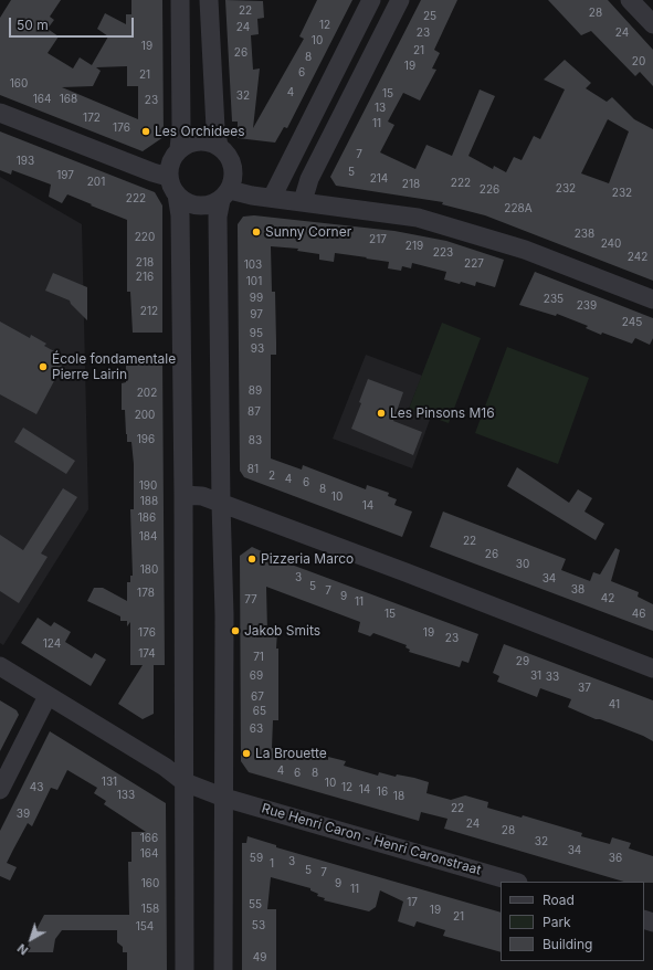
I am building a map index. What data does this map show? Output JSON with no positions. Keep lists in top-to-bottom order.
{
  "streets": {
    "street": ["Rue Henri Caron - Henri Caronstraat"]
  },
  "places": [
    "Les Orchidees",
    "Sunny Corner",
    "École fondamentale Pierre Lairin",
    "Les Pinsons M16",
    "Pizzeria Marco",
    "Jakob Smits",
    "La Brouette"
  ],
  "house_numbers": [
    "22",
    "28",
    "25",
    "12",
    "24",
    "23",
    "24",
    "10",
    "19",
    "21",
    "26",
    "8",
    "20",
    "19",
    "6",
    "21",
    "160",
    "4",
    "15",
    "32",
    "164",
    "168",
    "23",
    "13",
    "172",
    "11",
    "176",
    "7",
    "193",
    "5",
    "197",
    "214",
    "201",
    "222",
    "218",
    "232",
    "226",
    "232",
    "222",
    "228A",
    "238",
    "220",
    "217",
    "240",
    "219",
    "223",
    "242",
    "218",
    "227",
    "103",
    "216",
    "101",
    "99",
    "235",
    "239",
    "212",
    "97",
    "245",
    "95",
    "93",
    "89",
    "202",
    "87",
    "200",
    "196",
    "83",
    "81",
    "2",
    "4",
    "6",
    "190",
    "8",
    "10",
    "188",
    "14",
    "186",
    "184",
    "22",
    "26",
    "30",
    "180",
    "3",
    "34",
    "5",
    "38",
    "7",
    "178",
    "9",
    "42",
    "77",
    "11",
    "15",
    "46",
    "176",
    "19",
    "23",
    "124",
    "174",
    "71",
    "29",
    "69",
    "31",
    "33",
    "37",
    "67",
    "41",
    "65",
    "63",
    "4",
    "6",
    "8",
    "131",
    "10",
    "43",
    "12",
    "14",
    "16",
    "133",
    "18",
    "22",
    "39",
    "24",
    "28",
    "166",
    "32",
    "34",
    "164",
    "59",
    "36",
    "3",
    "1",
    "5",
    "7",
    "160",
    "9",
    "11",
    "17",
    "55",
    "158",
    "19",
    "21",
    "53",
    "154",
    "49"
  ],
  "legend": ["Road", "Park", "Building"],
  "scale_bar": "50 m",
  "north": "bottom left"
}
